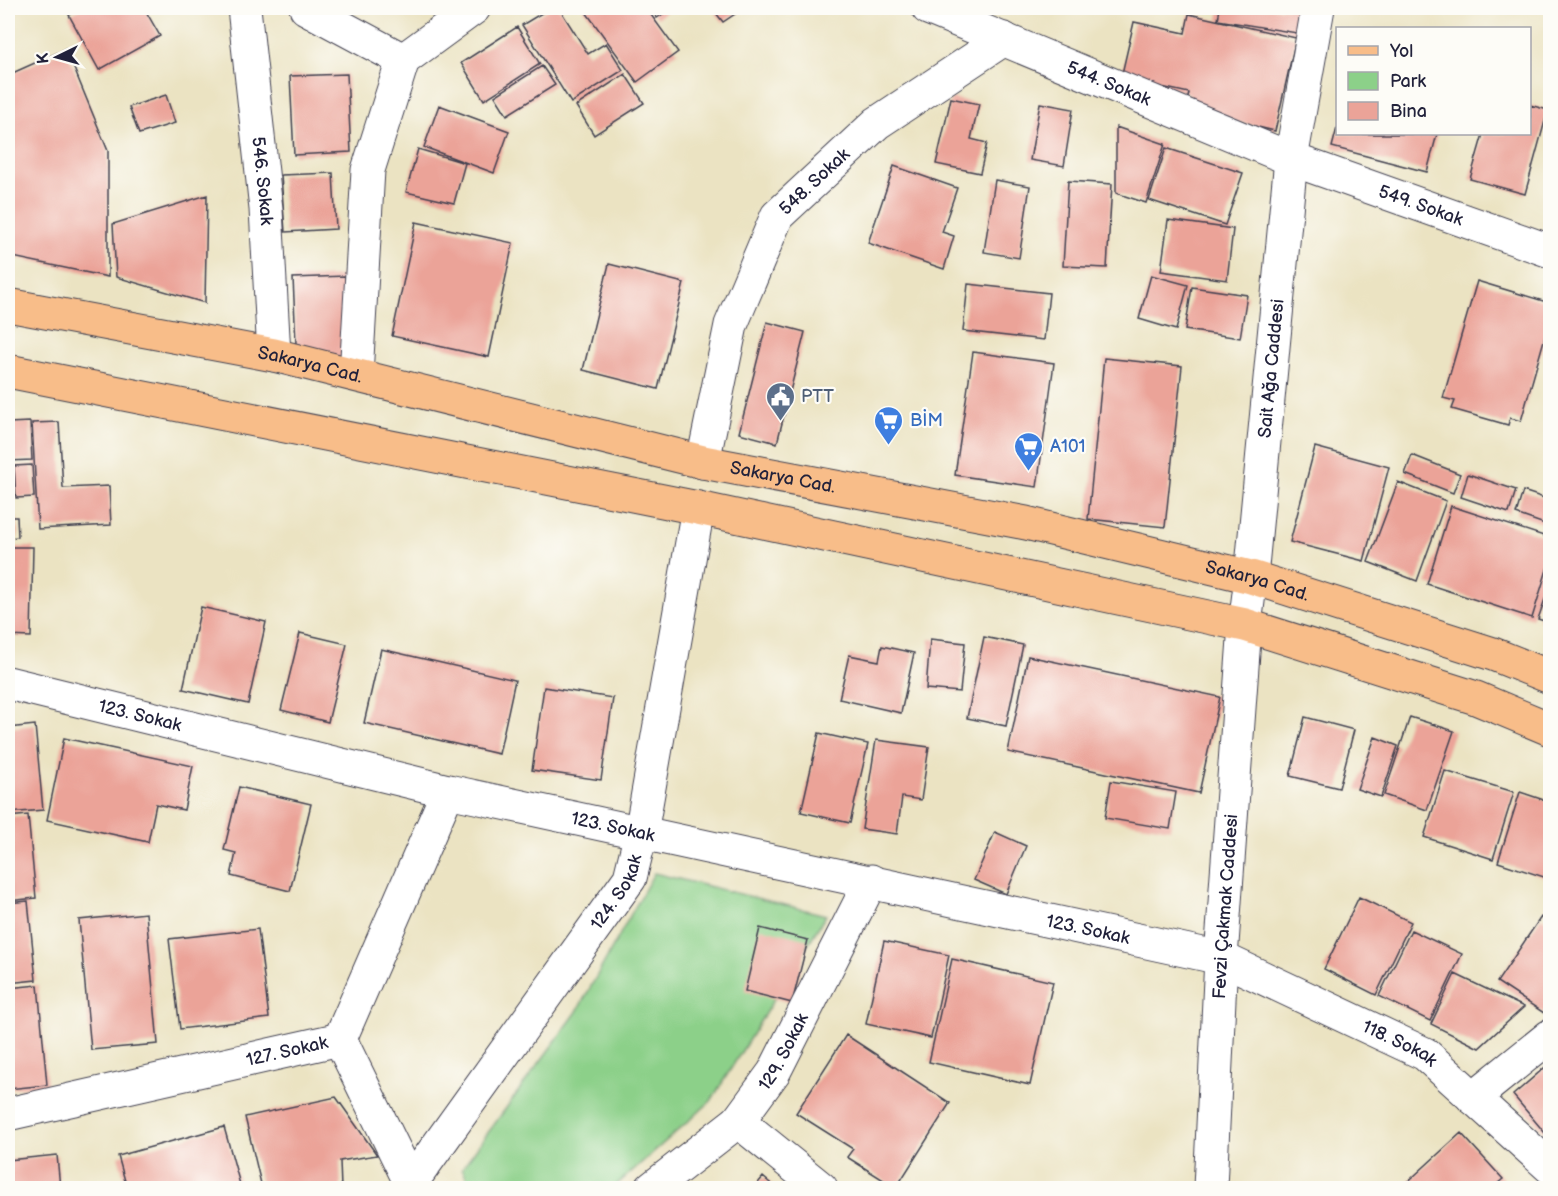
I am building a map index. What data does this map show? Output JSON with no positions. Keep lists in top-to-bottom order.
{
  "streets": {
    "main road": ["Sakarya Cad."],
    "street": [
      "544. Sokak",
      "546. Sokak",
      "548. Sokak",
      "549. Sokak",
      "Sait Ağa Caddesi",
      "123. Sokak",
      "124. Sokak",
      "Fevzi Çakmak Caddesi",
      "118. Sokak",
      "127. Sokak",
      "129. Sokak"
    ]
  },
  "crossings": [
    ["544. Sokak", "548. Sokak"],
    ["544. Sokak", "549. Sokak"],
    ["544. Sokak", "Sait Ağa Caddesi"],
    ["546. Sokak", "Sakarya Cad."],
    ["548. Sokak", "Sakarya Cad."],
    ["549. Sokak", "Sait Ağa Caddesi"],
    ["Sakarya Cad.", "Sait Ağa Caddesi"],
    ["Sait Ağa Caddesi", "Fevzi Çakmak Caddesi"],
    ["123. Sokak", "124. Sokak"],
    ["123. Sokak", "Fevzi Çakmak Caddesi"],
    ["123. Sokak", "118. Sokak"],
    ["123. Sokak", "127. Sokak"],
    ["123. Sokak", "129. Sokak"],
    ["Fevzi Çakmak Caddesi", "118. Sokak"]
  ],
  "places": {
    "public building": ["PTT"],
    "supermarket": ["BİM", "A101"]
  },
  "legend": ["Yol", "Park", "Bina"],
  "north": "left"
}
